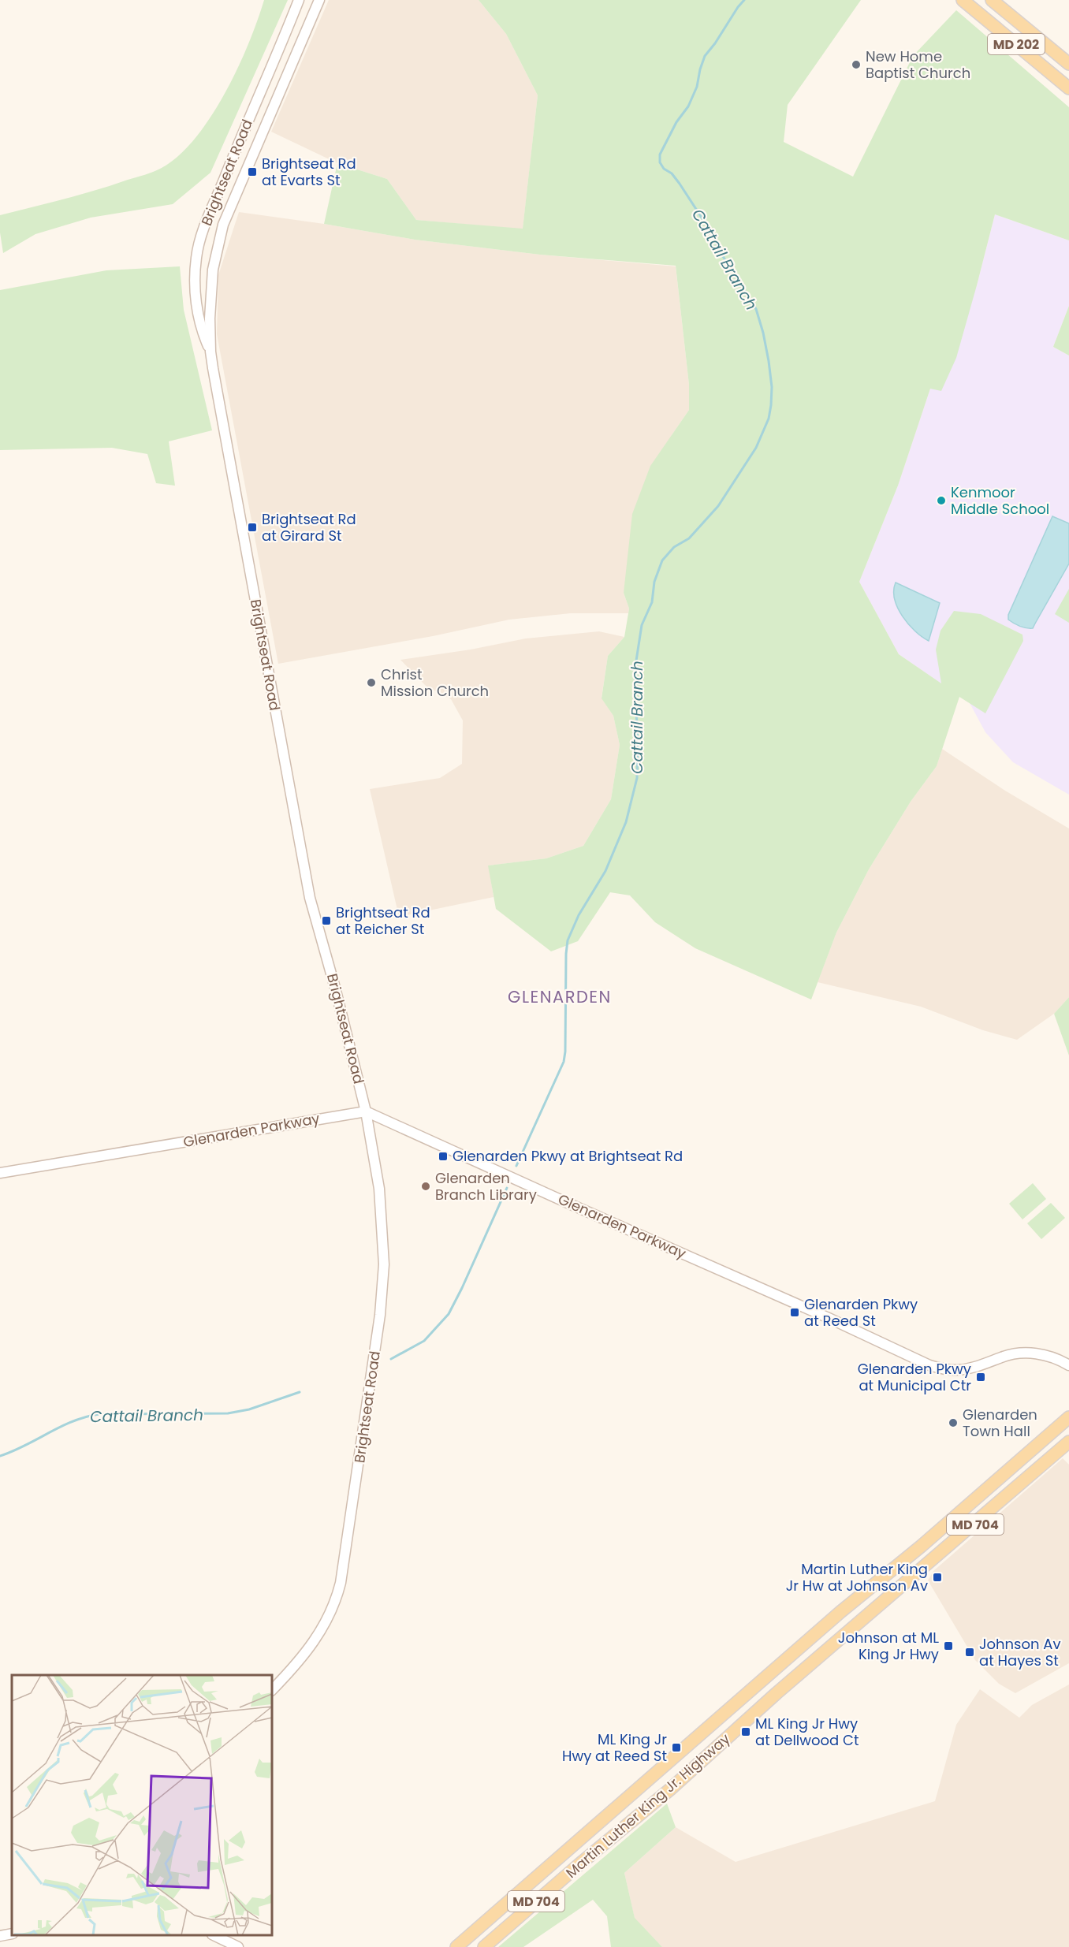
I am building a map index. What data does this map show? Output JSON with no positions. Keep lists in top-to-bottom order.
{
  "streets": {
    "main road": ["MD 202", "MD 704", "Martin Luther King Jr. Highway"],
    "street": ["Brightseat Road", "Glenarden Parkway"]
  },
  "crossings": [
    ["Brightseat Road", "Glenarden Parkway"]
  ],
  "districts": ["GLENARDEN"],
  "water": ["Cattail Branch"],
  "places": {
    "other": [
      "New Home Baptist Church",
      "Kenmoor Middle School",
      "Christ Mission Church",
      "Glenarden Branch Library",
      "Glenarden Town Hall"
    ],
    "transit": [
      "Brightseat Rd at Evarts St",
      "Brightseat Rd at Girard St",
      "Brightseat Rd at Reicher St",
      "Glenarden Pkwy at Brightseat Rd",
      "Glenarden Pkwy at Reed St",
      "Glenarden Pkwy at Municipal Ctr",
      "Martin Luther King Jr Hw at Johnson Av",
      "Johnson at ML King Jr Hwy",
      "Johnson Av at Hayes St",
      "ML King Jr Hwy at Dellwood Ct",
      "ML King Jr Hwy at Reed St"
    ]
  }
}
